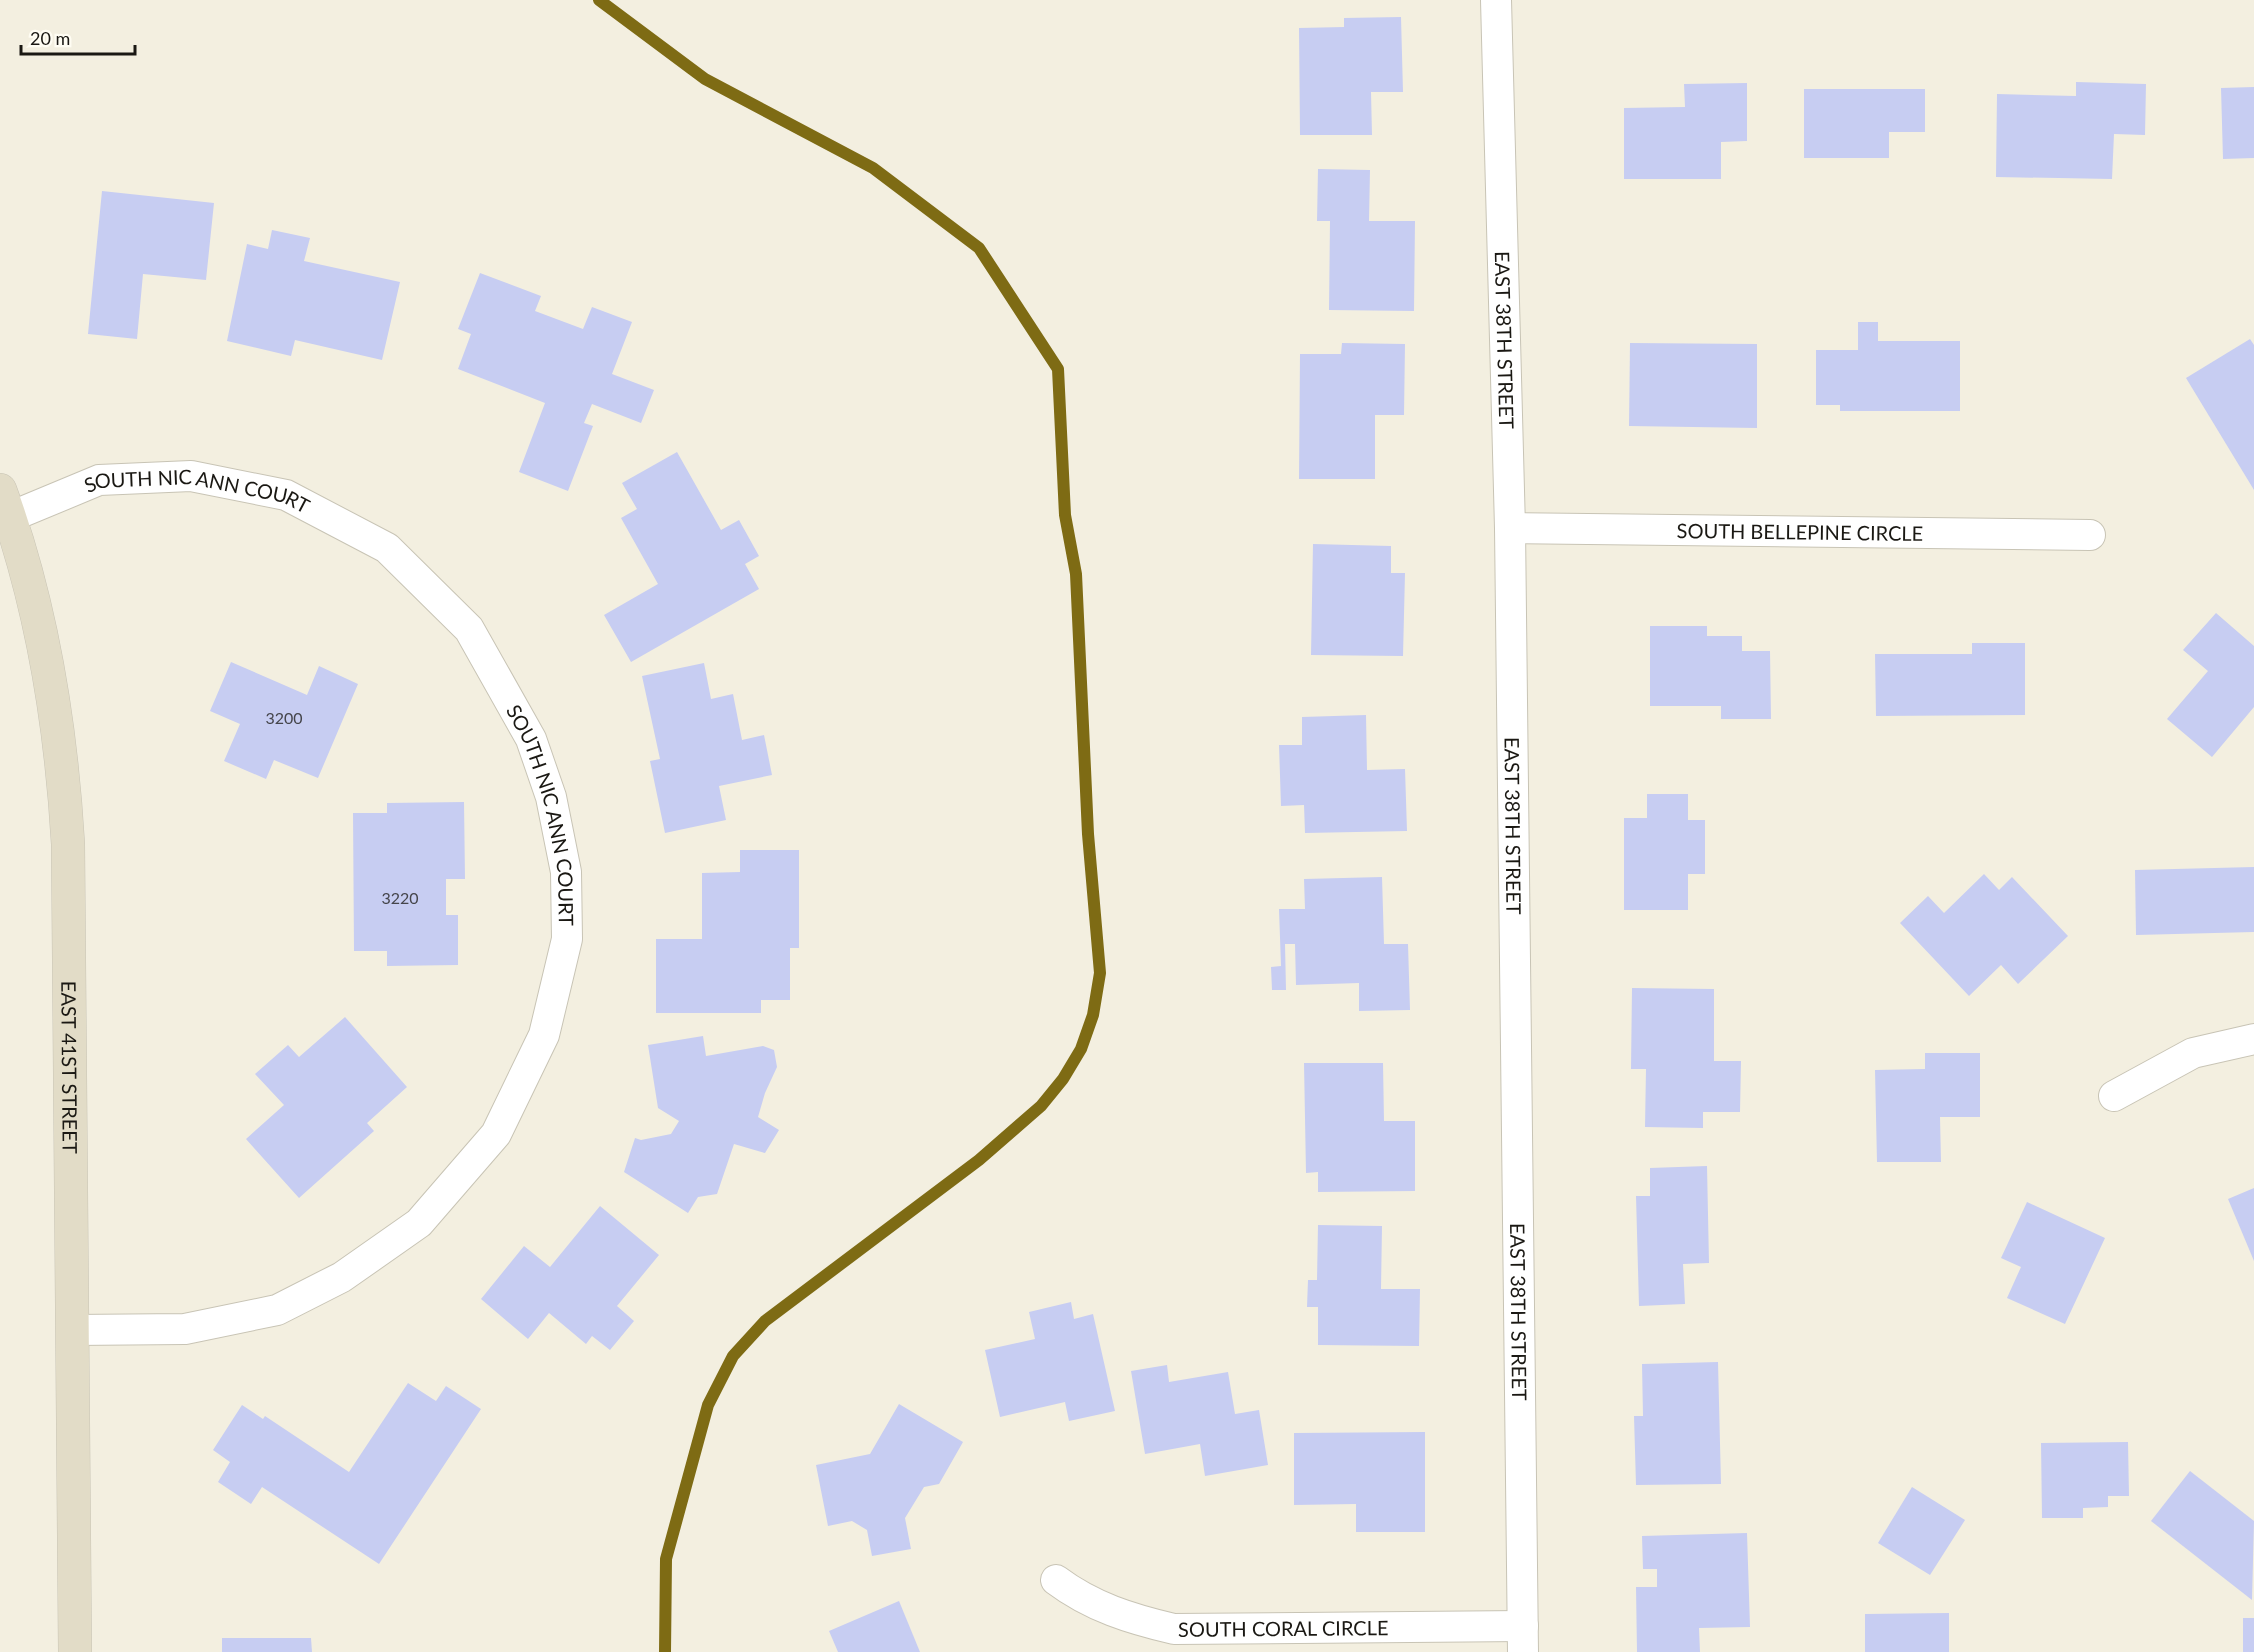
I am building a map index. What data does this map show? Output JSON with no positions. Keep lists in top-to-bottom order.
{
  "streets": {
    "street": [
      "EAST 38TH STREET",
      "SOUTH NIC ANN COURT",
      "SOUTH BELLEPINE CIRCLE",
      "EAST 41ST STREET",
      "SOUTH CORAL CIRCLE"
    ]
  },
  "crossings": [
    ["EAST 38TH STREET", "SOUTH BELLEPINE CIRCLE"],
    ["EAST 38TH STREET", "SOUTH CORAL CIRCLE"],
    ["SOUTH NIC ANN COURT", "EAST 41ST STREET"]
  ],
  "house_numbers": ["3200", "3220"],
  "scale_bar": "20 m"
}
